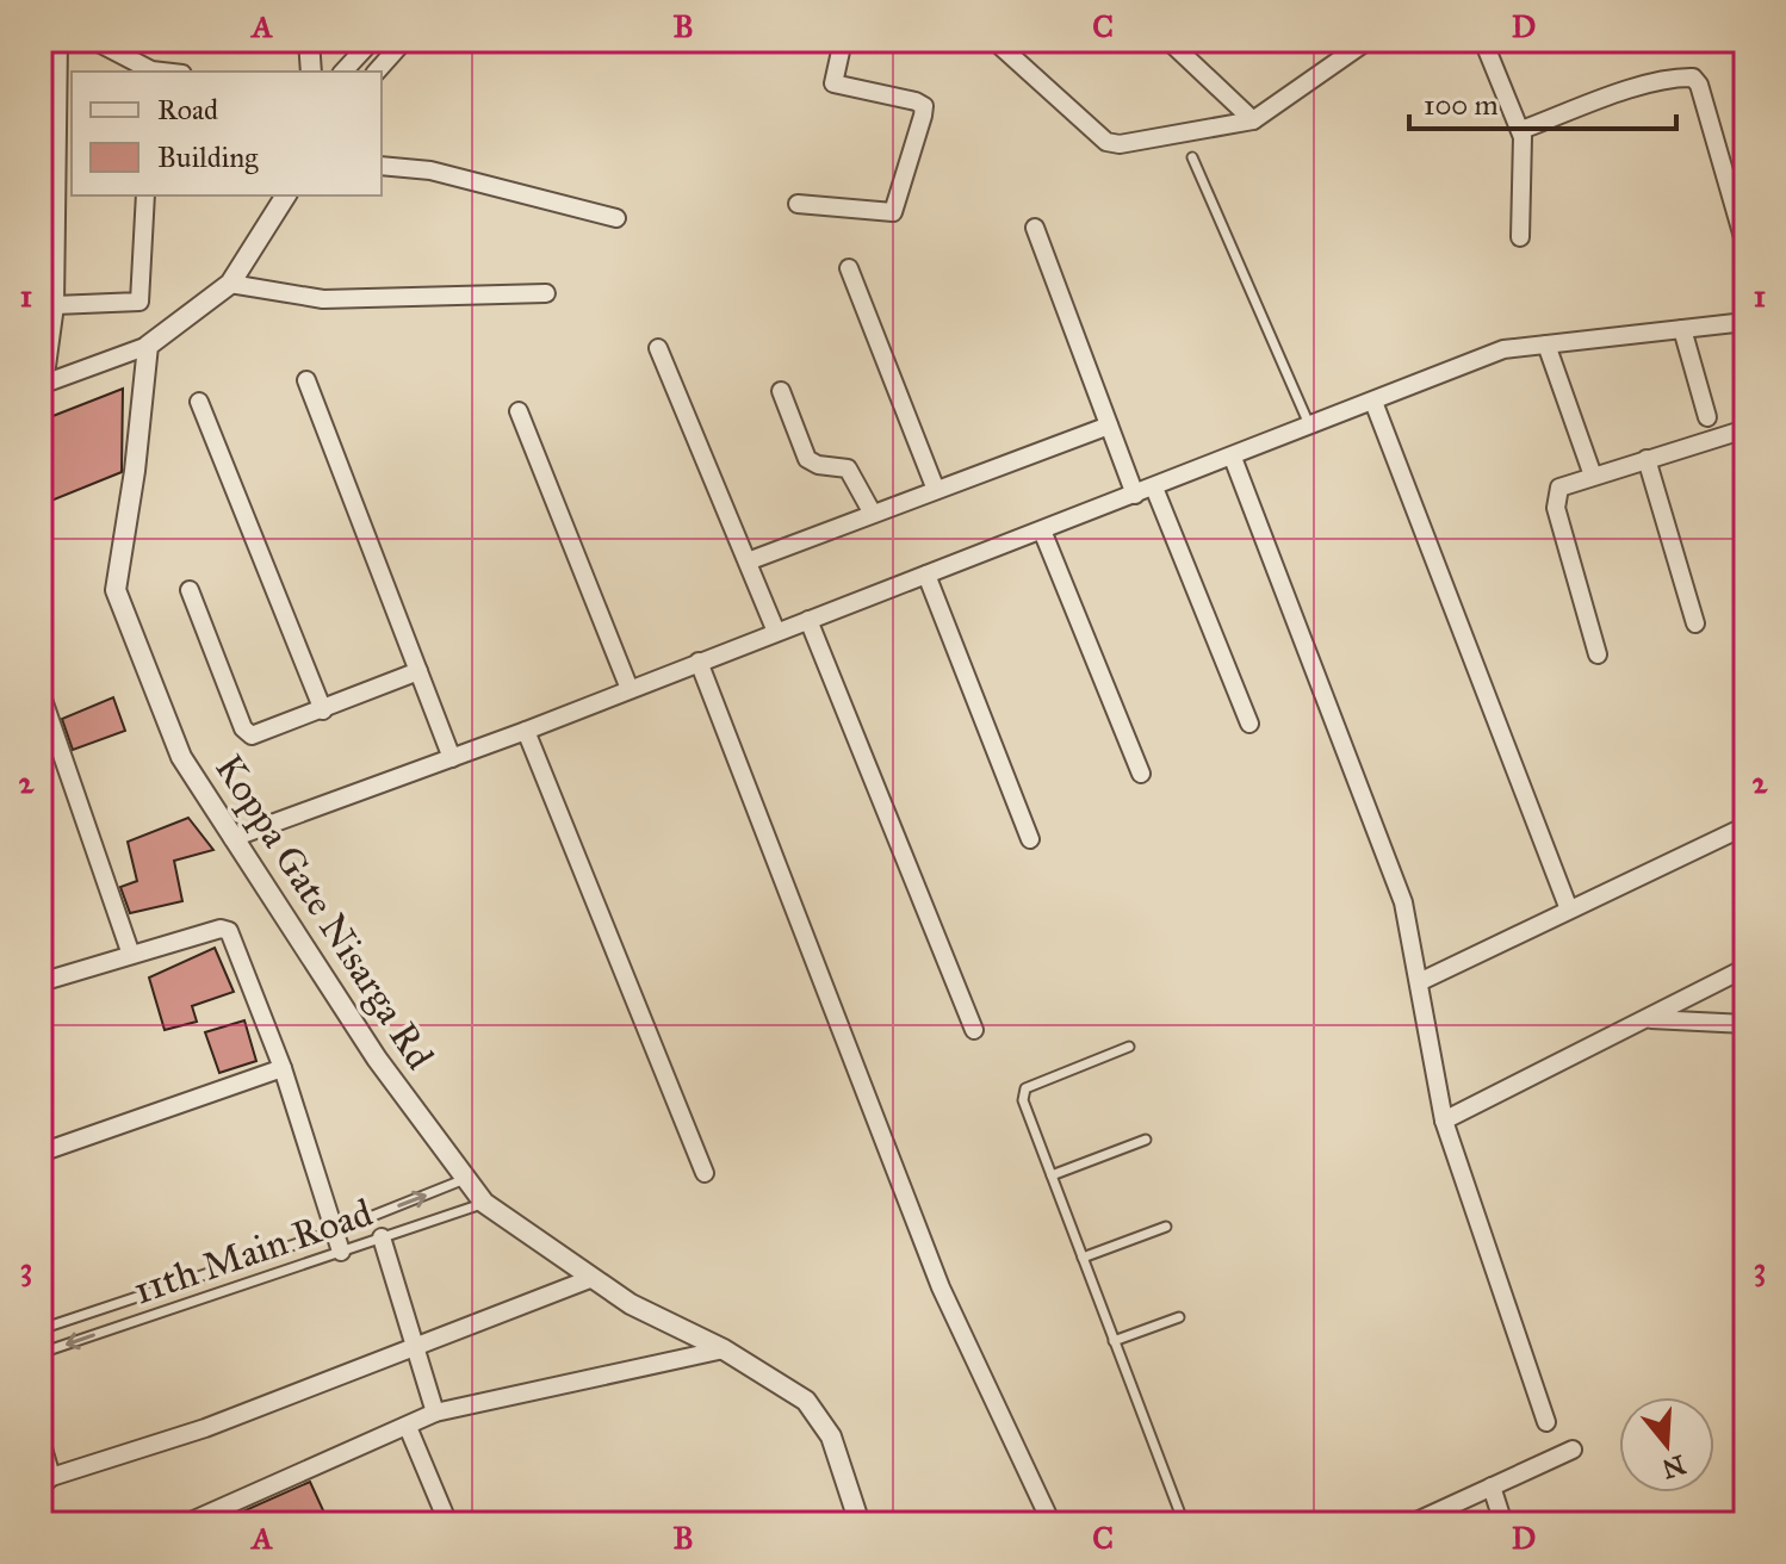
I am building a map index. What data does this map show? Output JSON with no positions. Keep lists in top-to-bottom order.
{
  "streets": {
    "street": ["Koppa Gate Nisarga Rd"],
    "lane": ["11th Main Road"]
  },
  "crossings": [
    ["Koppa Gate Nisarga Rd", "11th Main Road"]
  ],
  "legend": ["Road", "Building"],
  "scale_bar": "100 m",
  "north": "bottom",
  "grid": {
    "columns": [
      "A",
      "B",
      "C",
      "D"
    ],
    "rows": ["1", "2", "3"]
  }
}
